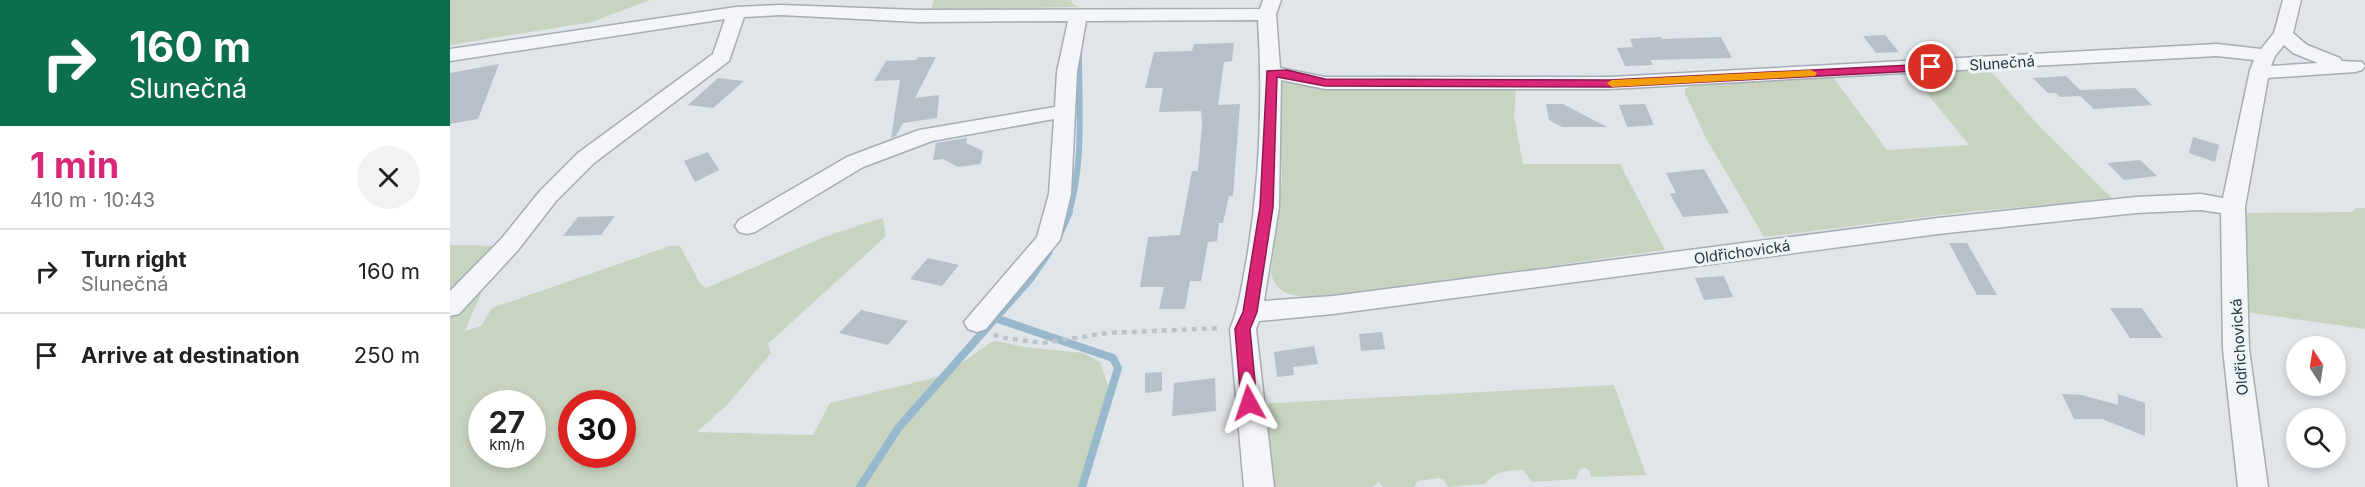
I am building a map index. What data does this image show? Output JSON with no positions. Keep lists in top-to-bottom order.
{
  "streets": {
    "street": ["Slunečná", "Oldřichovická"]
  },
  "crossings": [
    ["Slunečná", "Oldřichovická"]
  ],
  "north": "top",
  "page": {
    "turn": ["160 m", "Slunečná"],
    "heading": ["1 min", "410 m · 10:43"],
    "list": [
      {
        "name": "Turn right",
        "note": "Slunečná",
        "value": "160 m"
      },
      {
        "name": "Arrive at destination",
        "value": "250 m"
      }
    ],
    "speed": "27 km/h",
    "limit": "30"
  }
}
